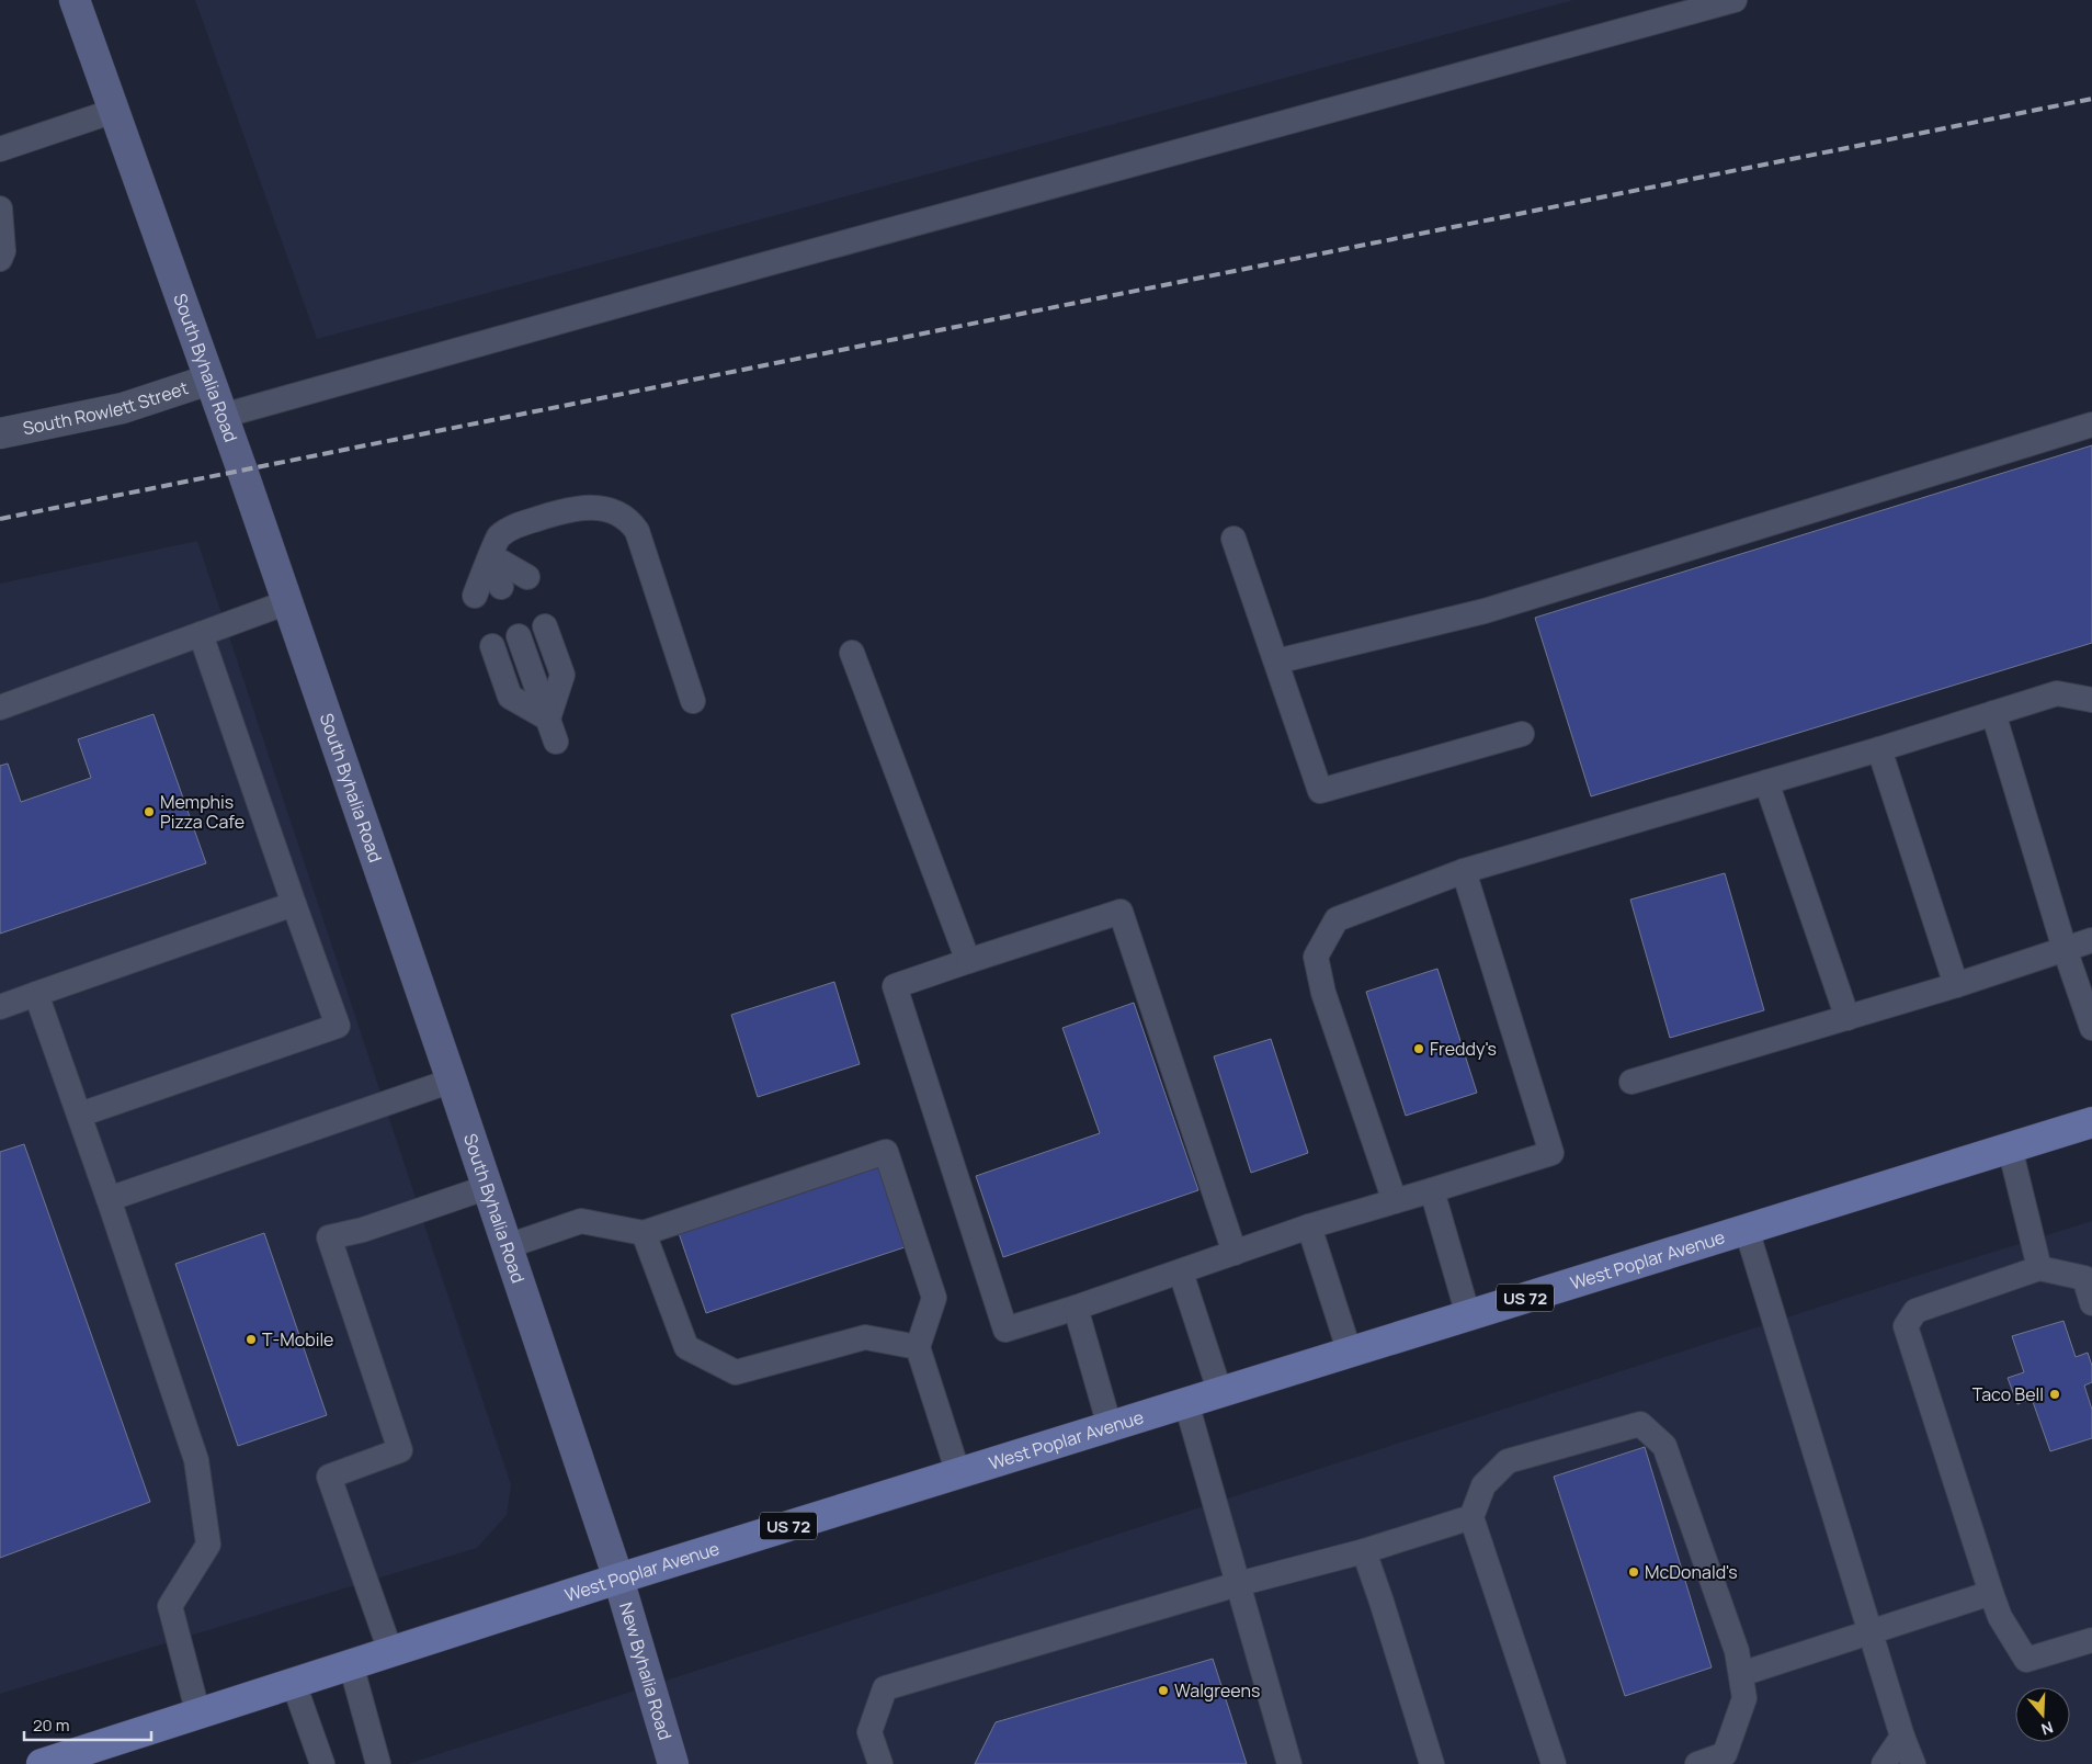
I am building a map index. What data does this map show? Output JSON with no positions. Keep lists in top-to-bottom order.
{
  "streets": {
    "main road": [
      "South Byhalia Road",
      "West Poplar Avenue",
      "US 72",
      "New Byhalia Road"
    ],
    "street": ["South Rowlett Street"]
  },
  "crossings": [
    ["South Byhalia Road", "South Rowlett Street"],
    ["South Byhalia Road", "West Poplar Avenue"],
    ["South Byhalia Road", "New Byhalia Road"],
    ["West Poplar Avenue", "New Byhalia Road"]
  ],
  "places": [
    "Memphis Pizza Cafe",
    "Freddy's",
    "T-Mobile",
    "Taco Bell",
    "McDonald's",
    "Walgreens"
  ],
  "scale_bar": "20 m",
  "north": "bottom"
}
